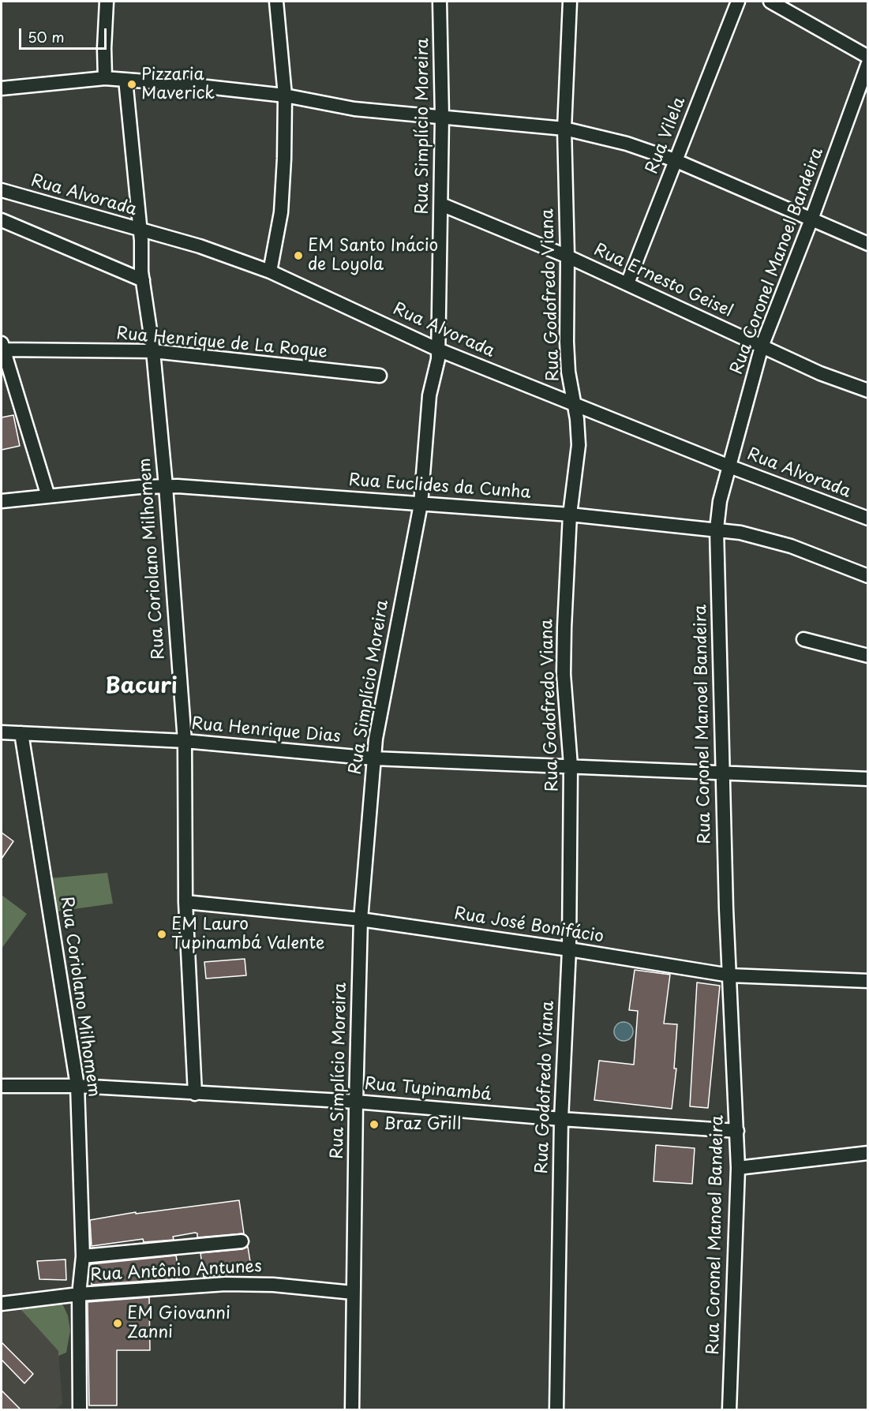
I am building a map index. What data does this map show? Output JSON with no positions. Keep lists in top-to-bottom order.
{
  "streets": {
    "street": [
      "Rua Simplício Moreira",
      "Rua Vilela",
      "Rua Alvorada",
      "Rua Coronel Manoel Bandeira",
      "Rua Ernesto Geisel",
      "Rua Godofredo Viana",
      "Rua Henrique de La Roque",
      "Rua Euclides da Cunha",
      "Rua Coriolano Milhomem",
      "Rua Henrique Dias",
      "Rua José Bonifácio",
      "Rua Tupinambá",
      "Rua Antônio Antunes"
    ]
  },
  "crossings": [
    ["Rua Simplício Moreira", "Rua Alvorada"],
    ["Rua Simplício Moreira", "Rua Ernesto Geisel"],
    ["Rua Simplício Moreira", "Rua Euclides da Cunha"],
    ["Rua Simplício Moreira", "Rua Henrique Dias"],
    ["Rua Simplício Moreira", "Rua José Bonifácio"],
    ["Rua Simplício Moreira", "Rua Tupinambá"],
    ["Rua Simplício Moreira", "Rua Antônio Antunes"],
    ["Rua Vilela", "Rua Ernesto Geisel"],
    ["Rua Alvorada", "Rua Coronel Manoel Bandeira"],
    ["Rua Alvorada", "Rua Godofredo Viana"],
    ["Rua Alvorada", "Rua Coriolano Milhomem"],
    ["Rua Coronel Manoel Bandeira", "Rua Ernesto Geisel"],
    ["Rua Coronel Manoel Bandeira", "Rua Euclides da Cunha"],
    ["Rua Coronel Manoel Bandeira", "Rua Henrique Dias"],
    ["Rua Coronel Manoel Bandeira", "Rua José Bonifácio"],
    ["Rua Coronel Manoel Bandeira", "Rua Tupinambá"],
    ["Rua Ernesto Geisel", "Rua Godofredo Viana"],
    ["Rua Godofredo Viana", "Rua Euclides da Cunha"],
    ["Rua Godofredo Viana", "Rua Henrique Dias"],
    ["Rua Godofredo Viana", "Rua José Bonifácio"],
    ["Rua Godofredo Viana", "Rua Tupinambá"],
    ["Rua Henrique de La Roque", "Rua Coriolano Milhomem"],
    ["Rua Euclides da Cunha", "Rua Coriolano Milhomem"],
    ["Rua Coriolano Milhomem", "Rua Henrique Dias"],
    ["Rua Coriolano Milhomem", "Rua José Bonifácio"],
    ["Rua Coriolano Milhomem", "Rua Tupinambá"],
    ["Rua Coriolano Milhomem", "Rua Antônio Antunes"]
  ],
  "districts": ["Bacuri"],
  "places": [
    "Pizzaria Maverick",
    "EM Santo Inácio de Loyola",
    "EM Lauro Tupinambá Valente",
    "Braz Grill",
    "EM Giovanni Zanni"
  ],
  "scale_bar": "50 m"
}
